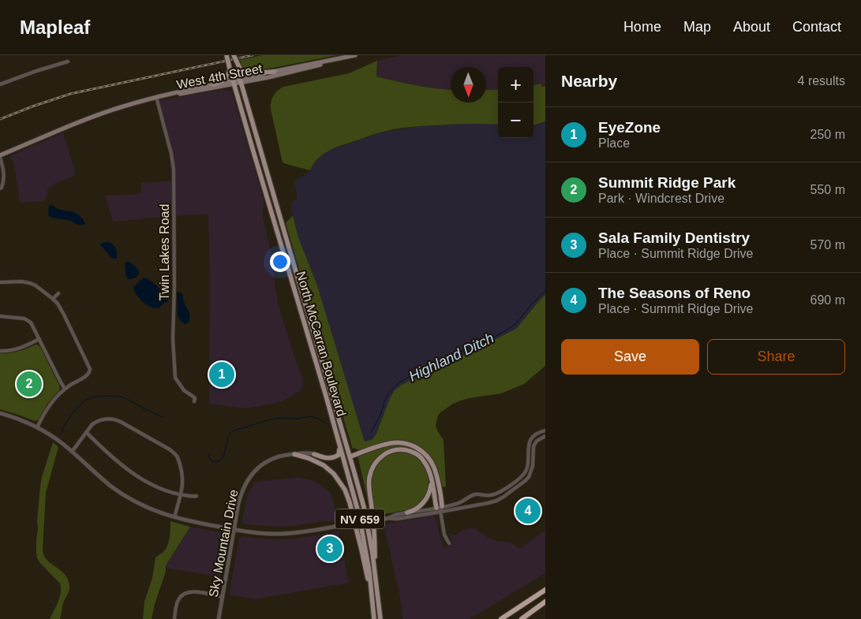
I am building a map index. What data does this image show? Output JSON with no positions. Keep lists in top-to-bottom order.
{
  "streets": {
    "main road": ["West 4th Street", "North McCarran Boulevard", "NV 659"],
    "street": ["Twin Lakes Road", "Sky Mountain Drive"]
  },
  "crossings": [
    ["West 4th Street", "Twin Lakes Road"],
    ["West 4th Street", "North McCarran Boulevard"]
  ],
  "water": ["Highland Ditch"],
  "north": "bottom",
  "page": {
    "header": "Mapleaf",
    "nav": [
      "Home",
      "Map",
      "About",
      "Contact"
    ],
    "heading": ["Nearby", "4 results"],
    "map_buttons": ["+", "−"],
    "list": [
      {
        "mark": "1",
        "name": "EyeZone",
        "note": "Place",
        "value": "250 m"
      },
      {
        "mark": "2",
        "name": "Summit Ridge Park",
        "note": "Park · Windcrest Drive",
        "value": "550 m"
      },
      {
        "mark": "3",
        "name": "Sala Family Dentistry",
        "note": "Place · Summit Ridge Drive",
        "value": "570 m"
      },
      {
        "mark": "4",
        "name": "The Seasons of Reno",
        "note": "Place · Summit Ridge Drive",
        "value": "690 m"
      }
    ],
    "buttons": ["Save", "Share"],
    "pins": [
      "1",
      "2",
      "4",
      "3"
    ]
  }
}
